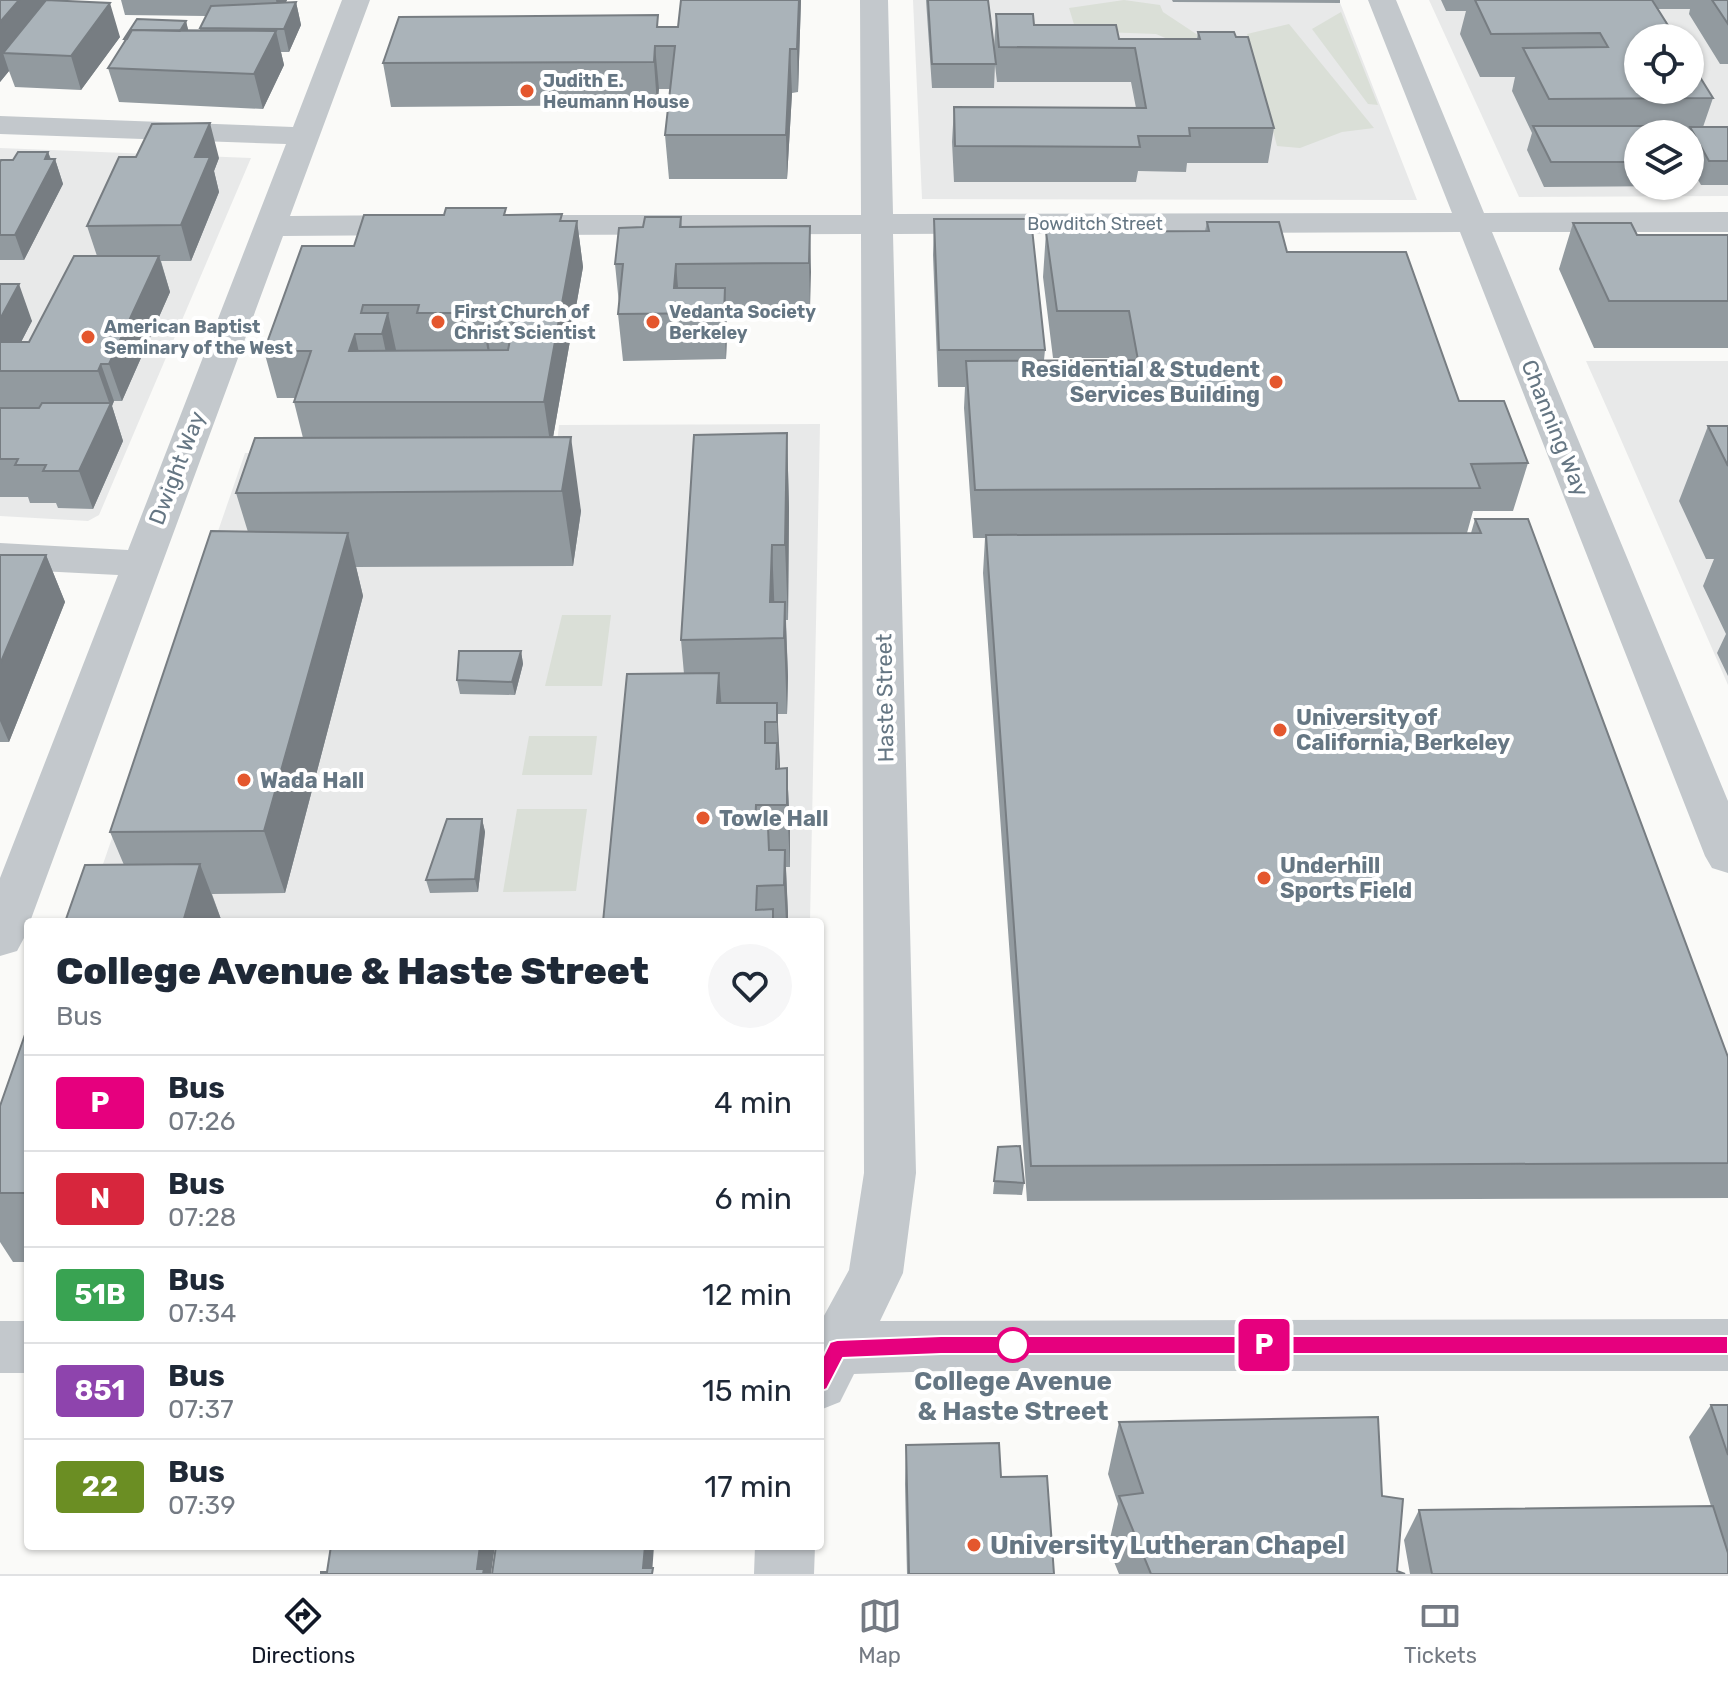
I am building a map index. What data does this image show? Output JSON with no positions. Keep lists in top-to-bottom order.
{
  "streets": {
    "street": [
      "Bowditch Street",
      "Channing Way",
      "Dwight Way",
      "Haste Street"
    ]
  },
  "crossings": [
    ["Bowditch Street", "Channing Way"],
    ["Bowditch Street", "Dwight Way"],
    ["Bowditch Street", "Haste Street"]
  ],
  "places": [
    "Judith E. Heumann House",
    "First Church of Christ Scientist",
    "Vedanta Society Berkeley",
    "American Baptist Seminary of the West",
    "Residential & Student Services Building",
    "University of California, Berkeley",
    "Wada Hall",
    "Towle Hall",
    "Underhill Sports Field",
    "College Avenue & Haste Street",
    "University Lutheran Chapel"
  ],
  "lines": ["bus line P"],
  "page": {
    "on_map": "P",
    "heading": ["College Avenue & Haste Street", "Bus"],
    "list": [
      {
        "mark": "P",
        "name": "Bus",
        "note": "07:26",
        "value": "4 min"
      },
      {
        "mark": "N",
        "name": "Bus",
        "note": "07:28",
        "value": "6 min"
      },
      {
        "mark": "51B",
        "name": "Bus",
        "note": "07:34",
        "value": "12 min"
      },
      {
        "mark": "851",
        "name": "Bus",
        "note": "07:37",
        "value": "15 min"
      },
      {
        "mark": "22",
        "name": "Bus",
        "note": "07:39",
        "value": "17 min"
      }
    ],
    "tabs": ["Directions", "Map", "Tickets"]
  }
}
